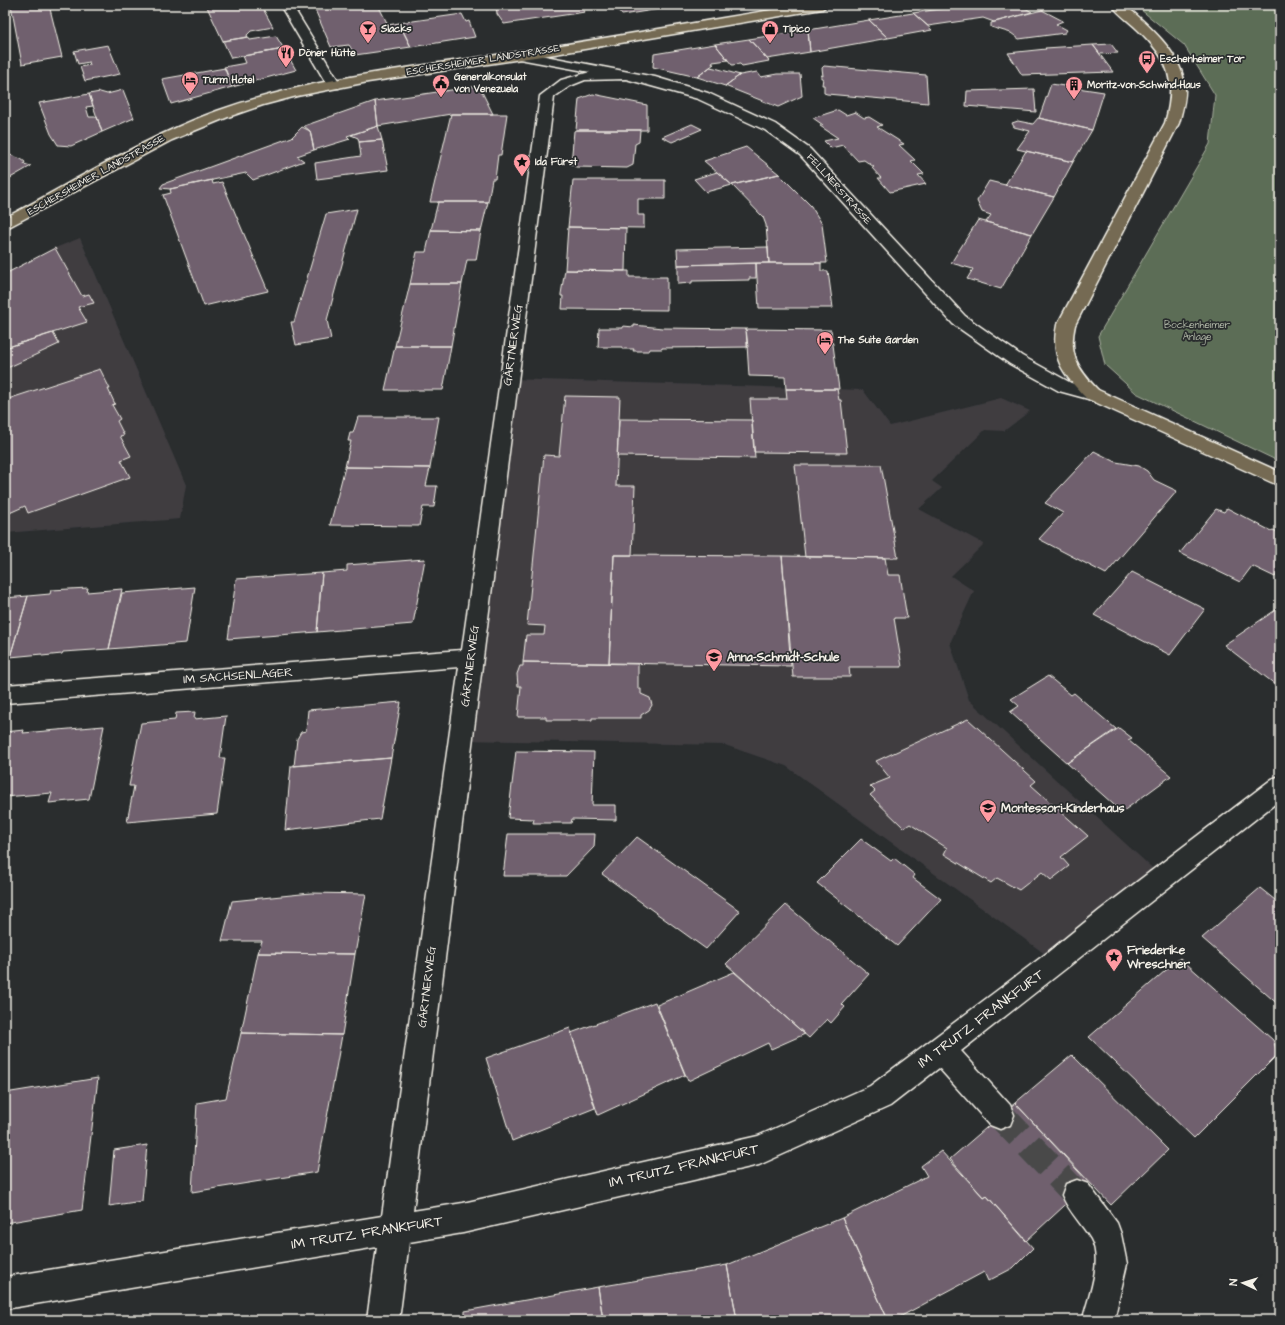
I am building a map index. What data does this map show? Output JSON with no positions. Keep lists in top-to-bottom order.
{
  "streets": {
    "main road": ["ESCHERSHEIMER LANDSTRASSE"],
    "street": [
      "FELLNERSTRASSE",
      "GÄRTNERWEG",
      "IM SACHSENLAGER",
      "IM TRUTZ FRANKFURT"
    ]
  },
  "crossings": [
    ["ESCHERSHEIMER LANDSTRASSE", "FELLNERSTRASSE"],
    ["FELLNERSTRASSE", "GÄRTNERWEG"],
    ["GÄRTNERWEG", "IM SACHSENLAGER"],
    ["GÄRTNERWEG", "IM TRUTZ FRANKFURT"]
  ],
  "parks": ["Bockenheimer Anlage"],
  "places": {
    "bar": ["Slacks"],
    "shop": ["Tipico"],
    "restaurant": ["Döner Hütte"],
    "bus stop": ["Eschenheimer Tor"],
    "hotel": ["Turm Hotel", "The Suite Garden"],
    "public building": ["Generalkonsulat von Venezuela"],
    "building": ["Moritz-von-Schwind-Haus"],
    "place": ["Ida Fürst", "Friederike Wreschner"],
    "school or university": ["Anna-Schmidt-Schule", "Montessori-Kinderhaus"]
  },
  "north": "left"
}
